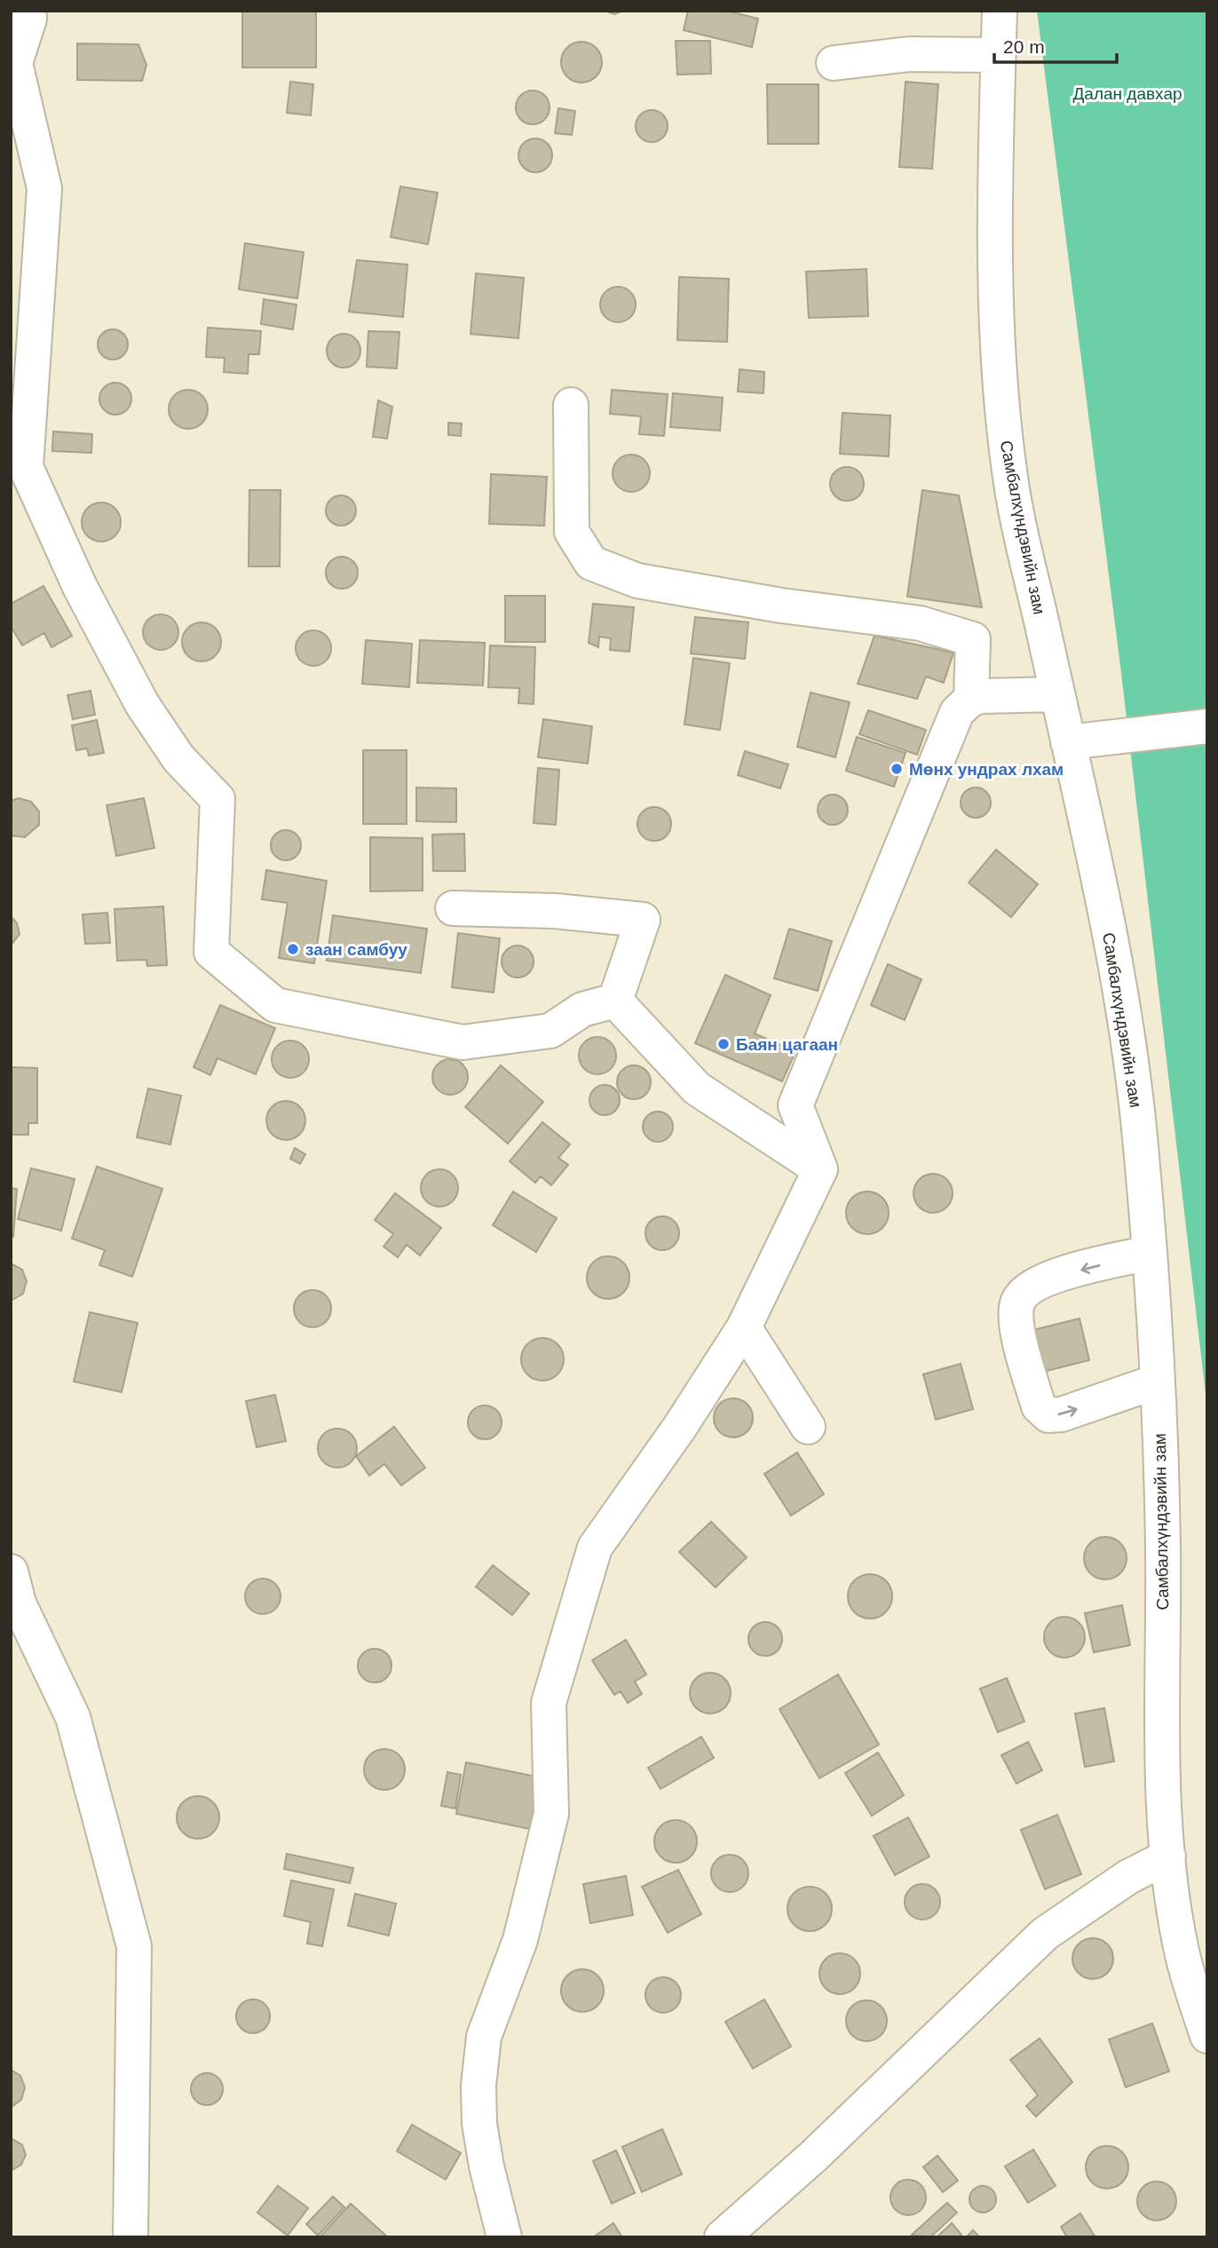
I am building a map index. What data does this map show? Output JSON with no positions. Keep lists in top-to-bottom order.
{
  "streets": {
    "street": ["Самбалхүндэвийн зам"]
  },
  "parks": ["Далан давхар"],
  "places": ["Мөнх ундрах лхам", "заан самбуу", "Баян цагаан"],
  "scale_bar": "20 m"
}
